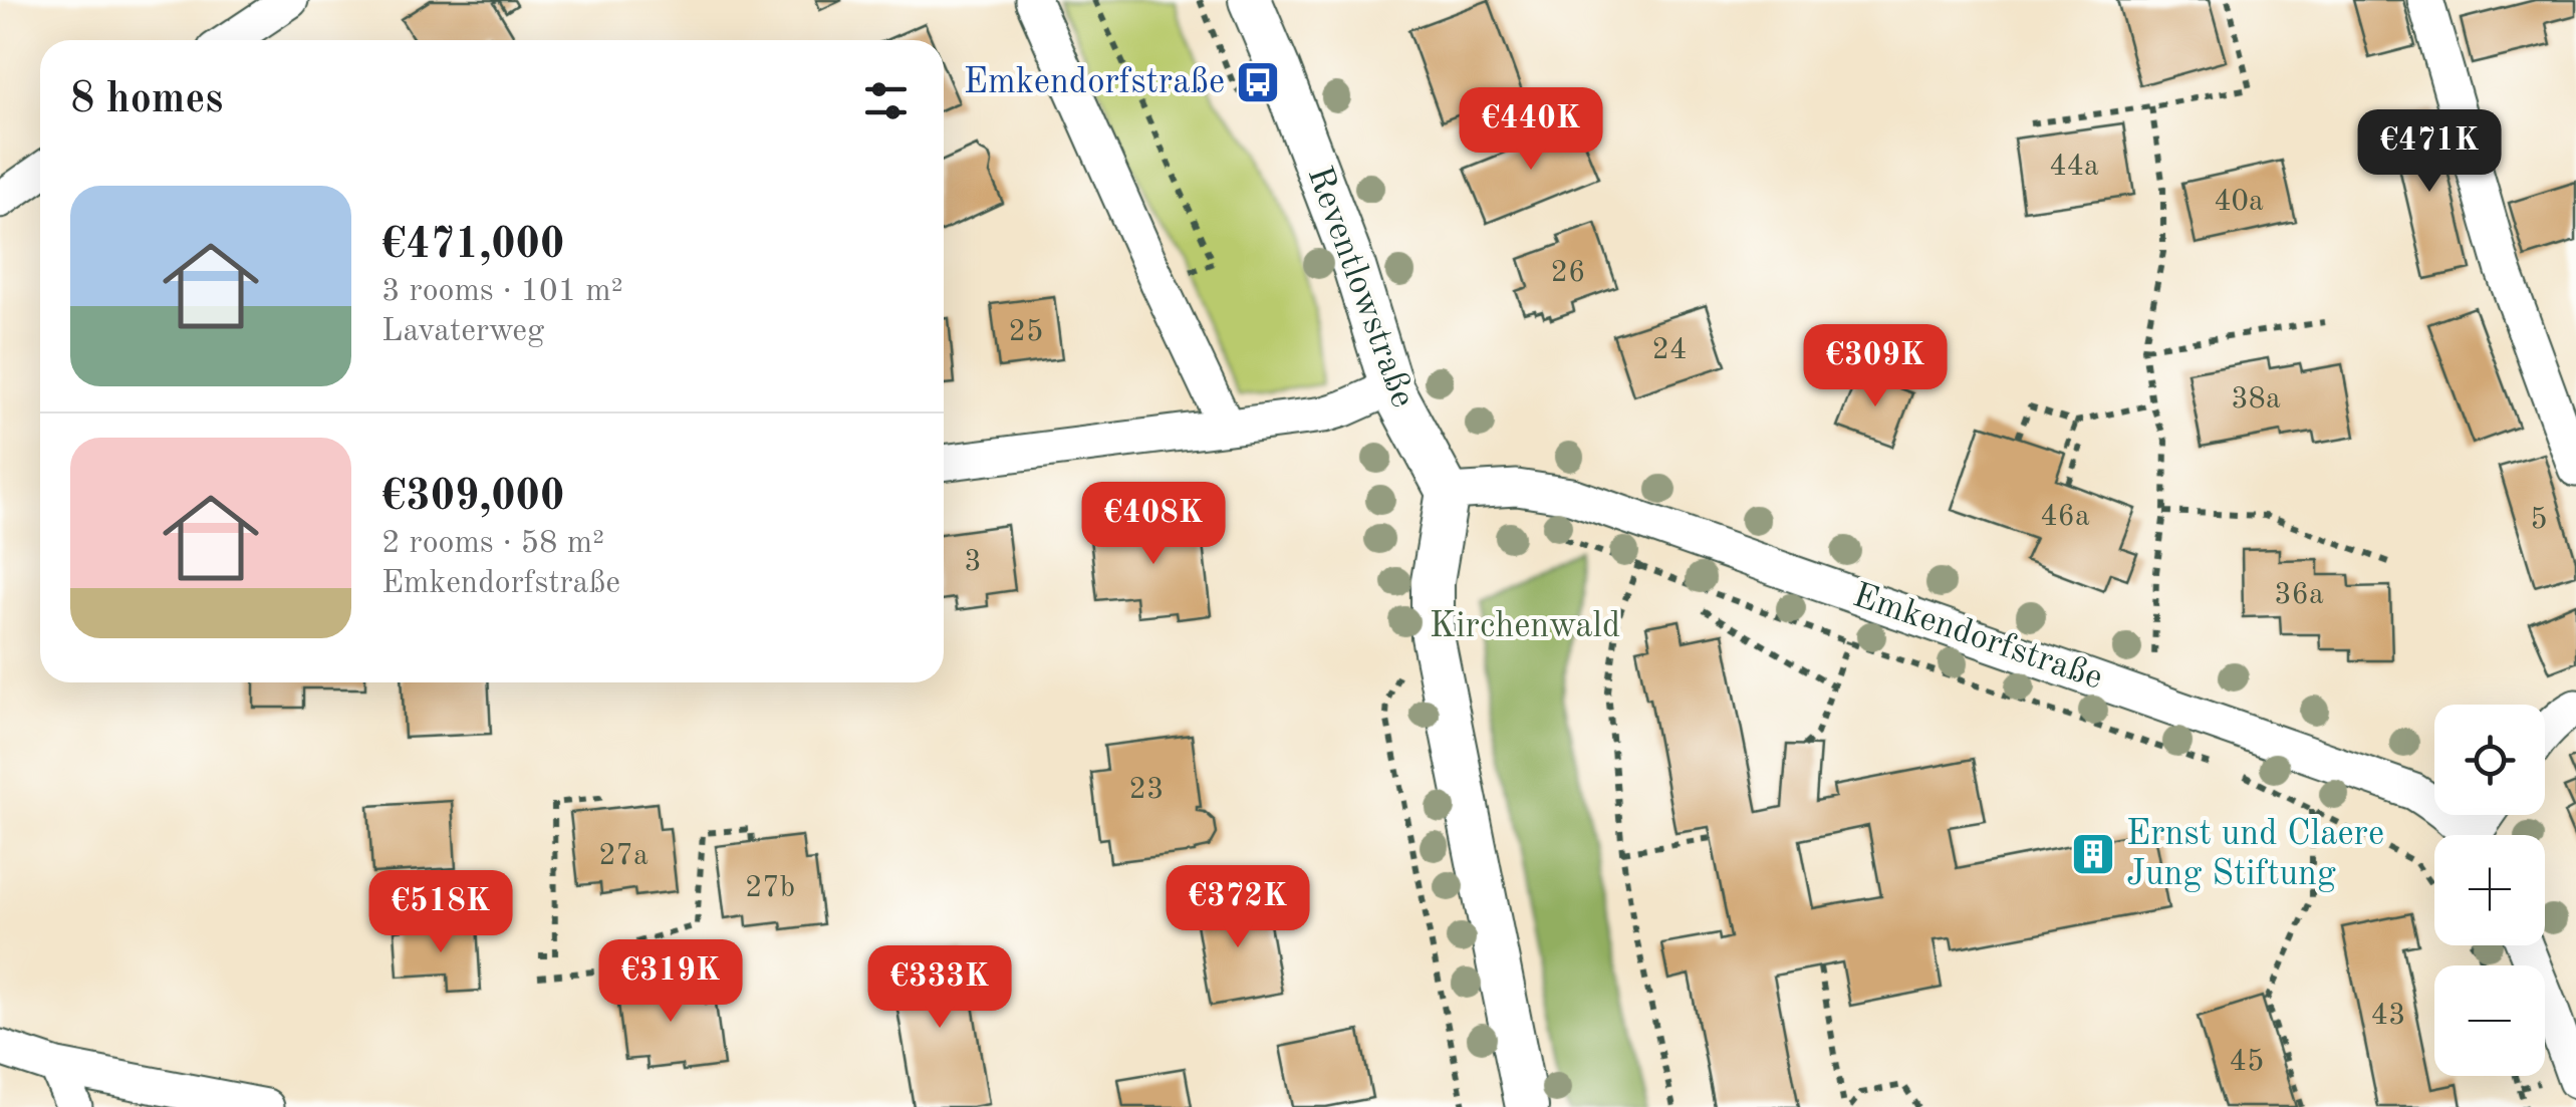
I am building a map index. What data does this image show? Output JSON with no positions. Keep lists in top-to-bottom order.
{
  "streets": {
    "street": ["Reventlowstraße", "Emkendorfstraße"]
  },
  "crossings": [
    ["Reventlowstraße", "Emkendorfstraße"]
  ],
  "parks": ["Kirchenwald"],
  "places": {
    "bus stop": ["Emkendorfstraße"],
    "building": ["Ernst und Claere Jung Stiftung"]
  },
  "house_numbers": [
    "44a",
    "40a",
    "26",
    "25",
    "24",
    "38a",
    "46a",
    "5",
    "3",
    "36a",
    "23",
    "27a",
    "27b",
    "43",
    "45"
  ],
  "page": {
    "heading": "8 homes",
    "price": [
      "€440K",
      "€471K",
      "€309K",
      "€408K",
      "€372K",
      "€518K",
      "€319K",
      "€333K"
    ],
    "list": [
      {
        "name": "€471,000",
        "note": "3 rooms · 101 m² · Lavaterweg"
      },
      {
        "name": "€309,000",
        "note": "2 rooms · 58 m² · Emkendorfstraße"
      }
    ],
    "map_buttons": ["+", "−"]
  }
}
